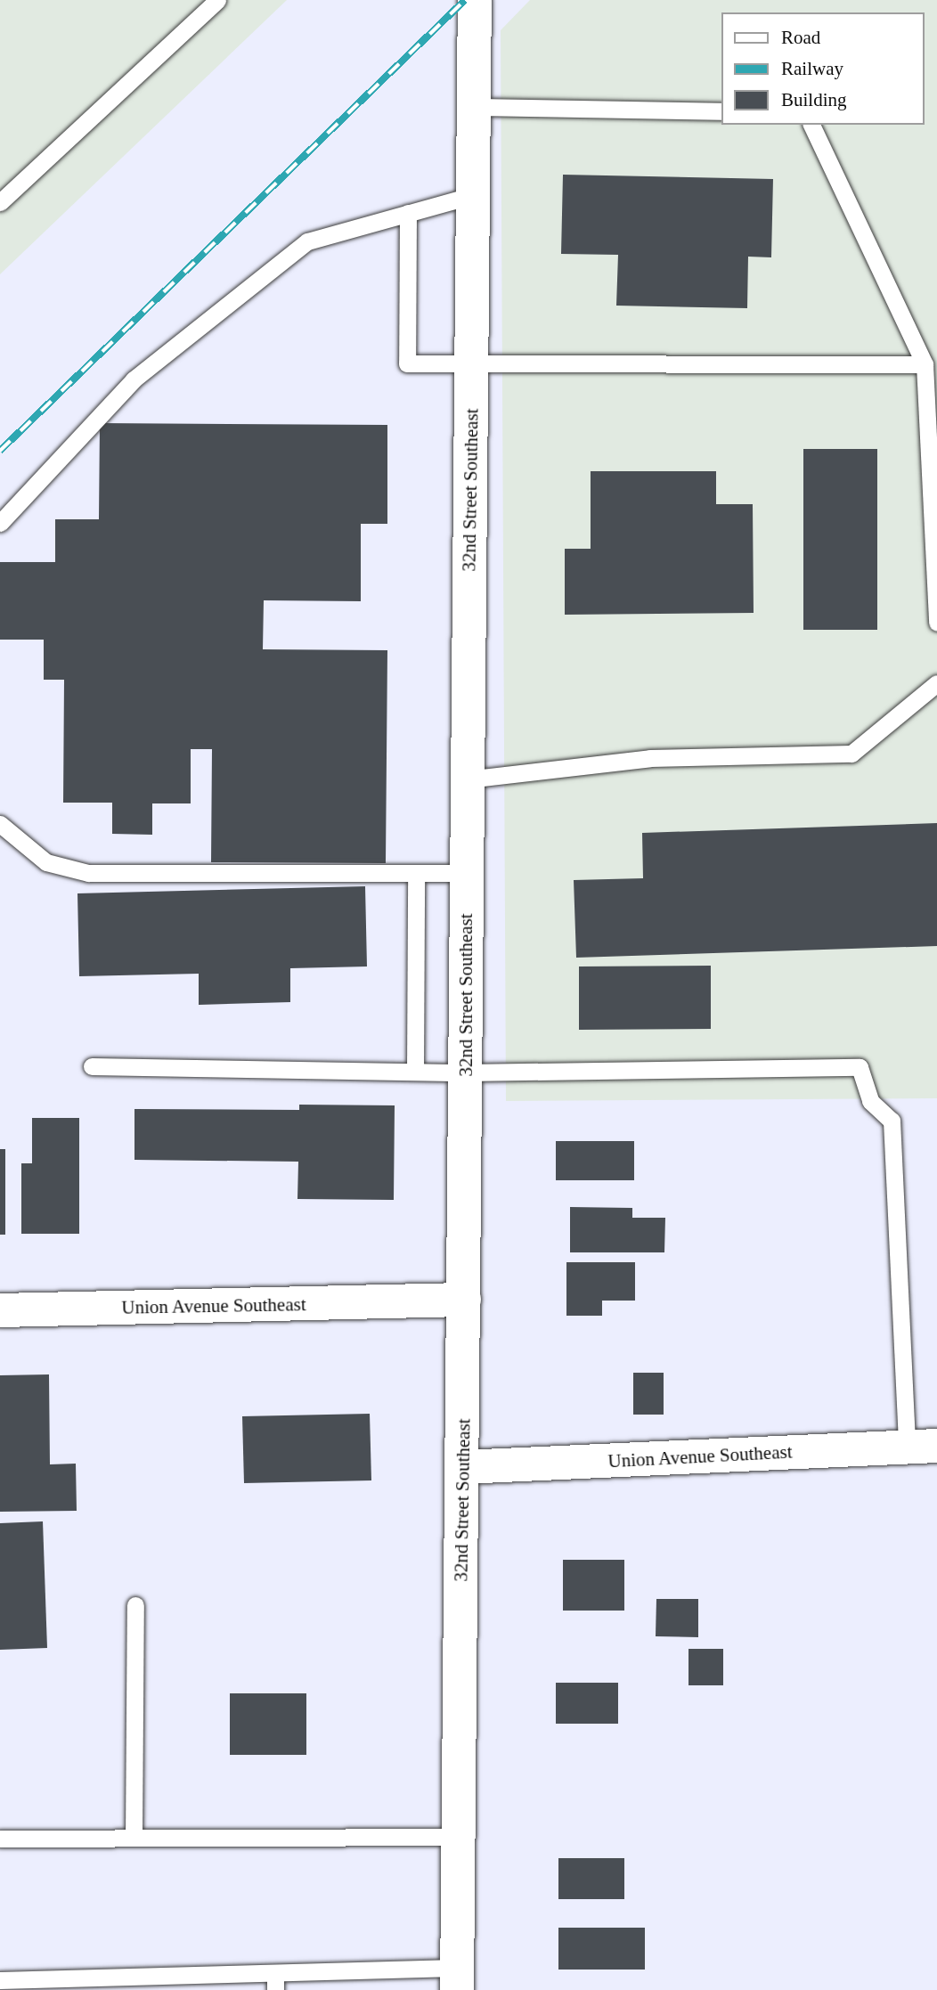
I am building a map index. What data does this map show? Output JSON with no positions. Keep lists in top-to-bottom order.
{
  "streets": {
    "street": ["32nd Street Southeast", "Union Avenue Southeast"]
  },
  "crossings": [
    ["32nd Street Southeast", "Union Avenue Southeast"]
  ],
  "legend": ["Road", "Railway", "Building"]
}
